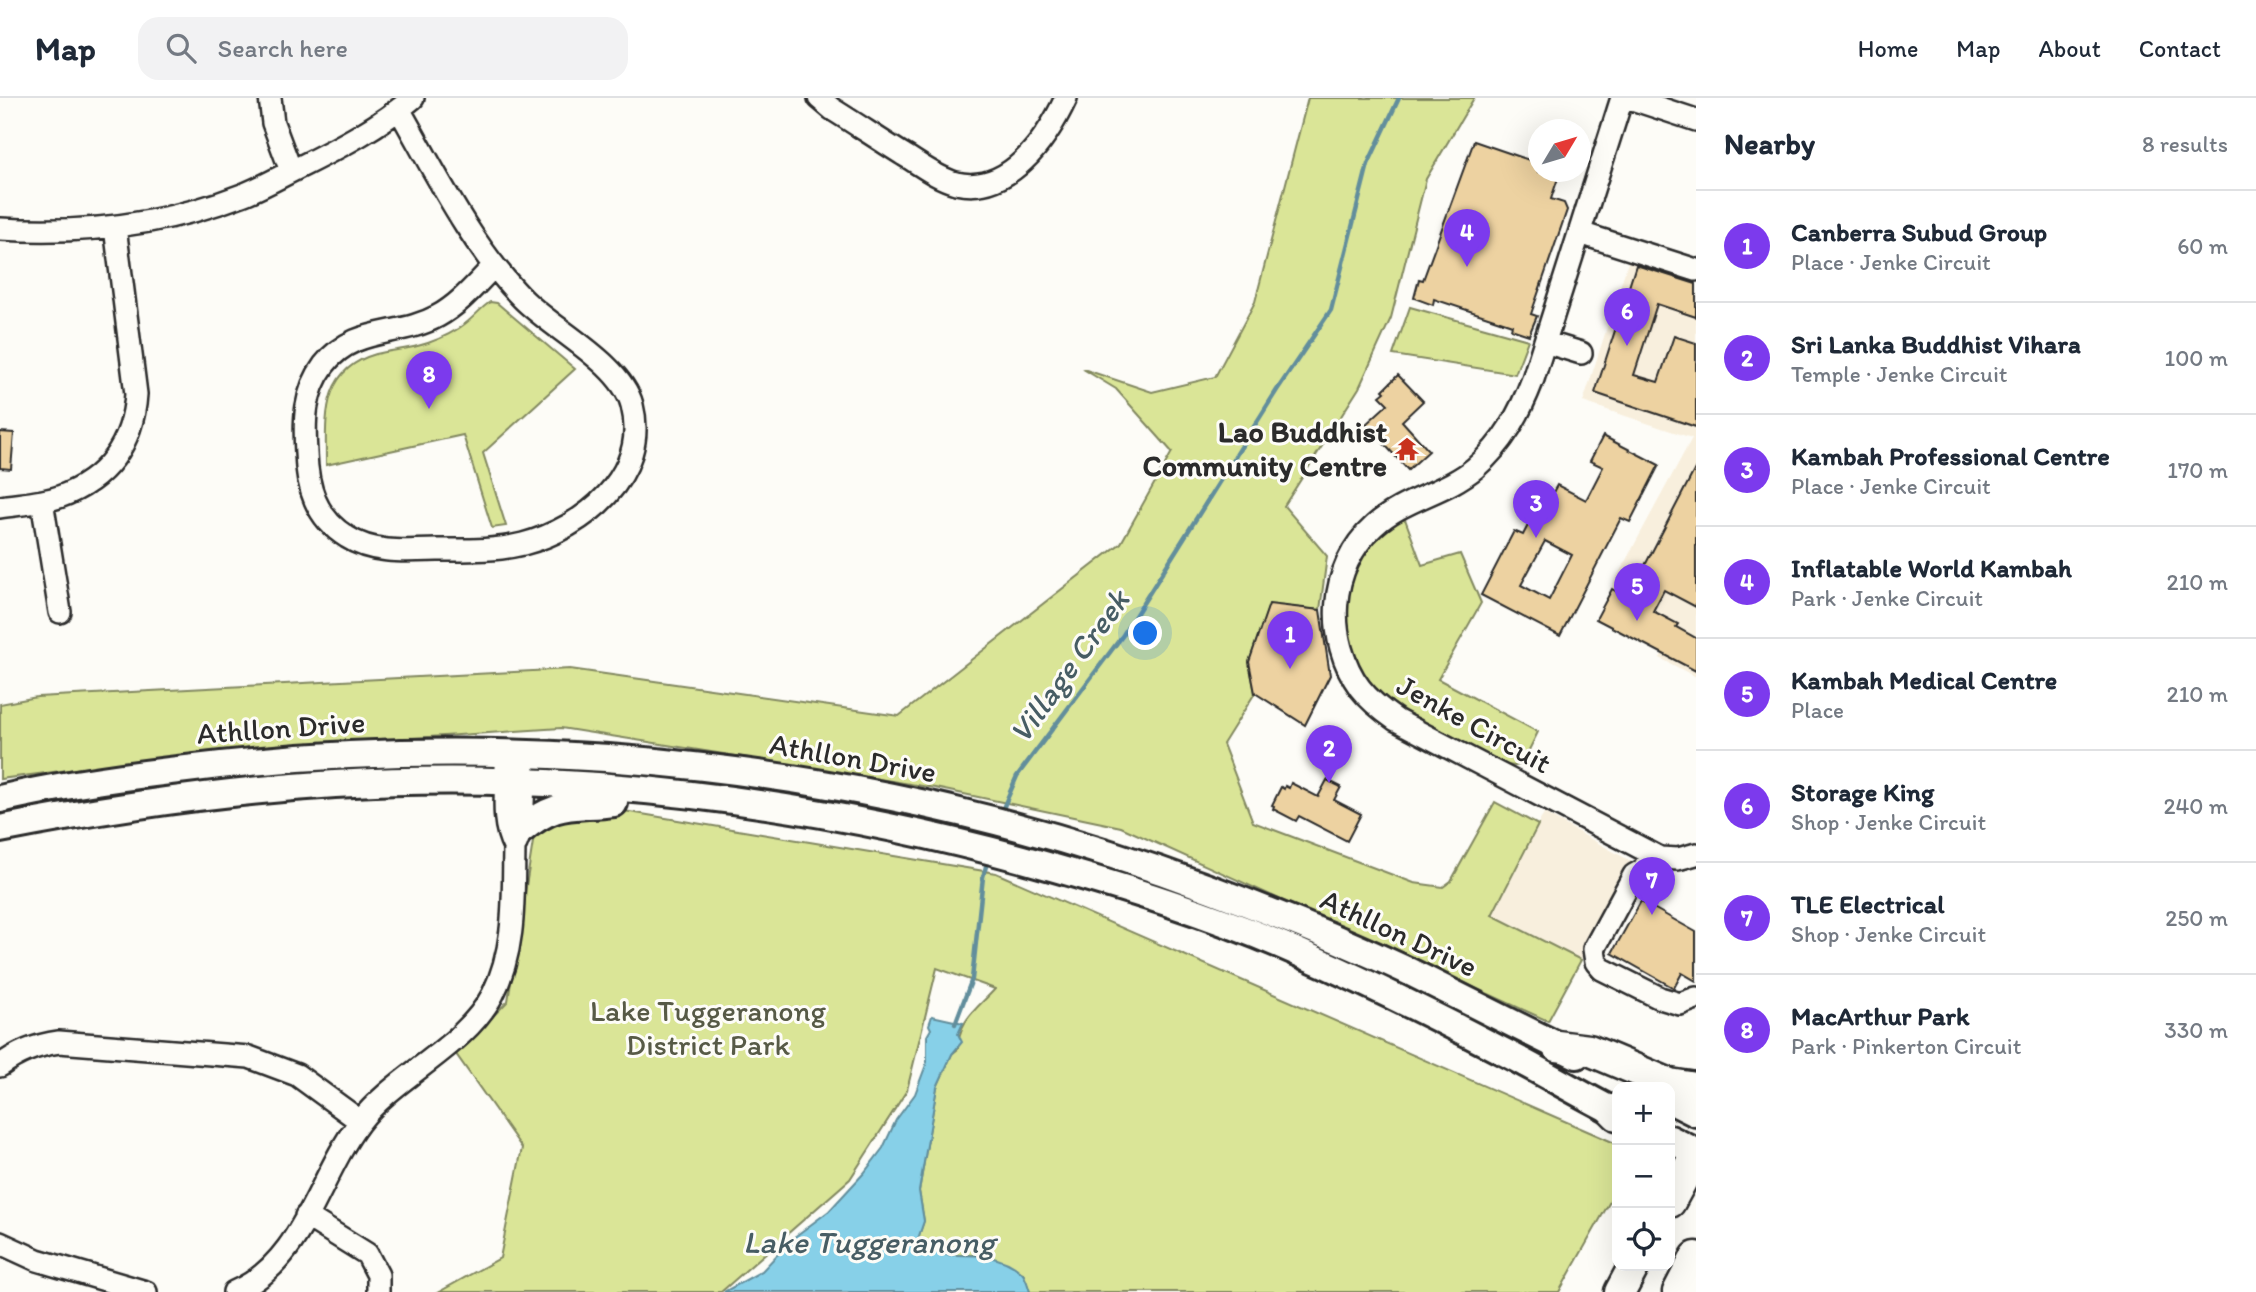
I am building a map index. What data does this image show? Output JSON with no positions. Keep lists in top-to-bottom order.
{
  "streets": {
    "main road": ["Athllon Drive"],
    "street": ["Jenke Circuit"]
  },
  "water": ["Village Creek", "Lake Tuggeranong"],
  "parks": ["Lake Tuggeranong District Park"],
  "places": {
    "temple": ["Lao Buddhist Community Centre"]
  },
  "north": "top right",
  "page": {
    "header": "Map",
    "search": "Search here",
    "nav": [
      "Home",
      "Map",
      "About",
      "Contact"
    ],
    "heading": ["Nearby", "8 results"],
    "list": [
      {
        "mark": "1",
        "name": "Canberra Subud Group",
        "note": "Place · Jenke Circuit",
        "value": "60 m"
      },
      {
        "mark": "2",
        "name": "Sri Lanka Buddhist Vihara",
        "note": "Temple · Jenke Circuit",
        "value": "100 m"
      },
      {
        "mark": "3",
        "name": "Kambah Professional Centre",
        "note": "Place · Jenke Circuit",
        "value": "170 m"
      },
      {
        "mark": "4",
        "name": "Inflatable World Kambah",
        "note": "Park · Jenke Circuit",
        "value": "210 m"
      },
      {
        "mark": "5",
        "name": "Kambah Medical Centre",
        "note": "Place",
        "value": "210 m"
      },
      {
        "mark": "6",
        "name": "Storage King",
        "note": "Shop · Jenke Circuit",
        "value": "240 m"
      },
      {
        "mark": "7",
        "name": "TLE Electrical",
        "note": "Shop · Jenke Circuit",
        "value": "250 m"
      },
      {
        "mark": "8",
        "name": "MacArthur Park",
        "note": "Park · Pinkerton Circuit",
        "value": "330 m"
      }
    ],
    "pins": [
      "4",
      "6",
      "8",
      "3",
      "5",
      "1",
      "2",
      "7"
    ],
    "map_buttons": ["+", "−"]
  }
}
